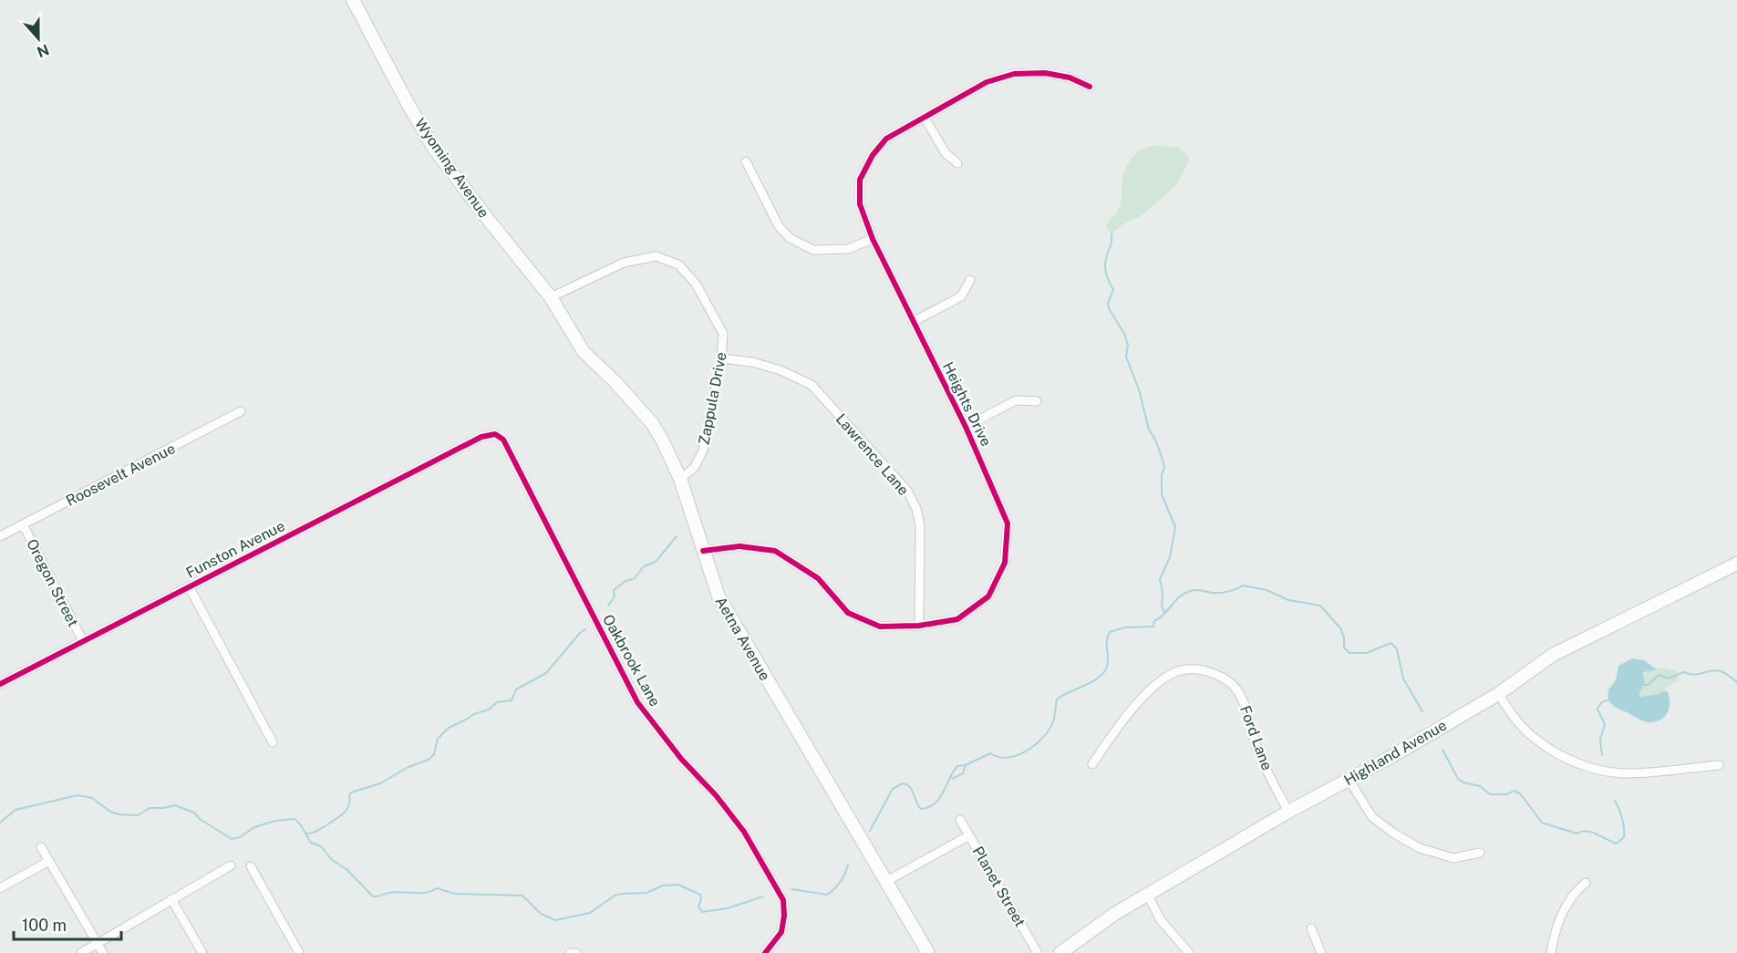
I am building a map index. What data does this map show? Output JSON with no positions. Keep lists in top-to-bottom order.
{
  "streets": {
    "street": [
      "Wyoming Avenue",
      "Zappula Drive",
      "Heights Drive",
      "Lawrence Lane",
      "Roosevelt Avenue",
      "Funston Avenue",
      "Oregon Street",
      "Aetna Avenue",
      "Oakbrook Lane",
      "Ford Lane",
      "Highland Avenue",
      "Planet Street"
    ]
  },
  "crossings": [
    ["Wyoming Avenue", "Zappula Drive"],
    ["Wyoming Avenue", "Aetna Avenue"],
    ["Zappula Drive", "Lawrence Lane"],
    ["Zappula Drive", "Aetna Avenue"],
    ["Heights Drive", "Lawrence Lane"],
    ["Heights Drive", "Aetna Avenue"],
    ["Roosevelt Avenue", "Oregon Street"],
    ["Funston Avenue", "Oregon Street"],
    ["Funston Avenue", "Oakbrook Lane"],
    ["Ford Lane", "Highland Avenue"]
  ],
  "scale_bar": "100 m",
  "north": "bottom"
}
